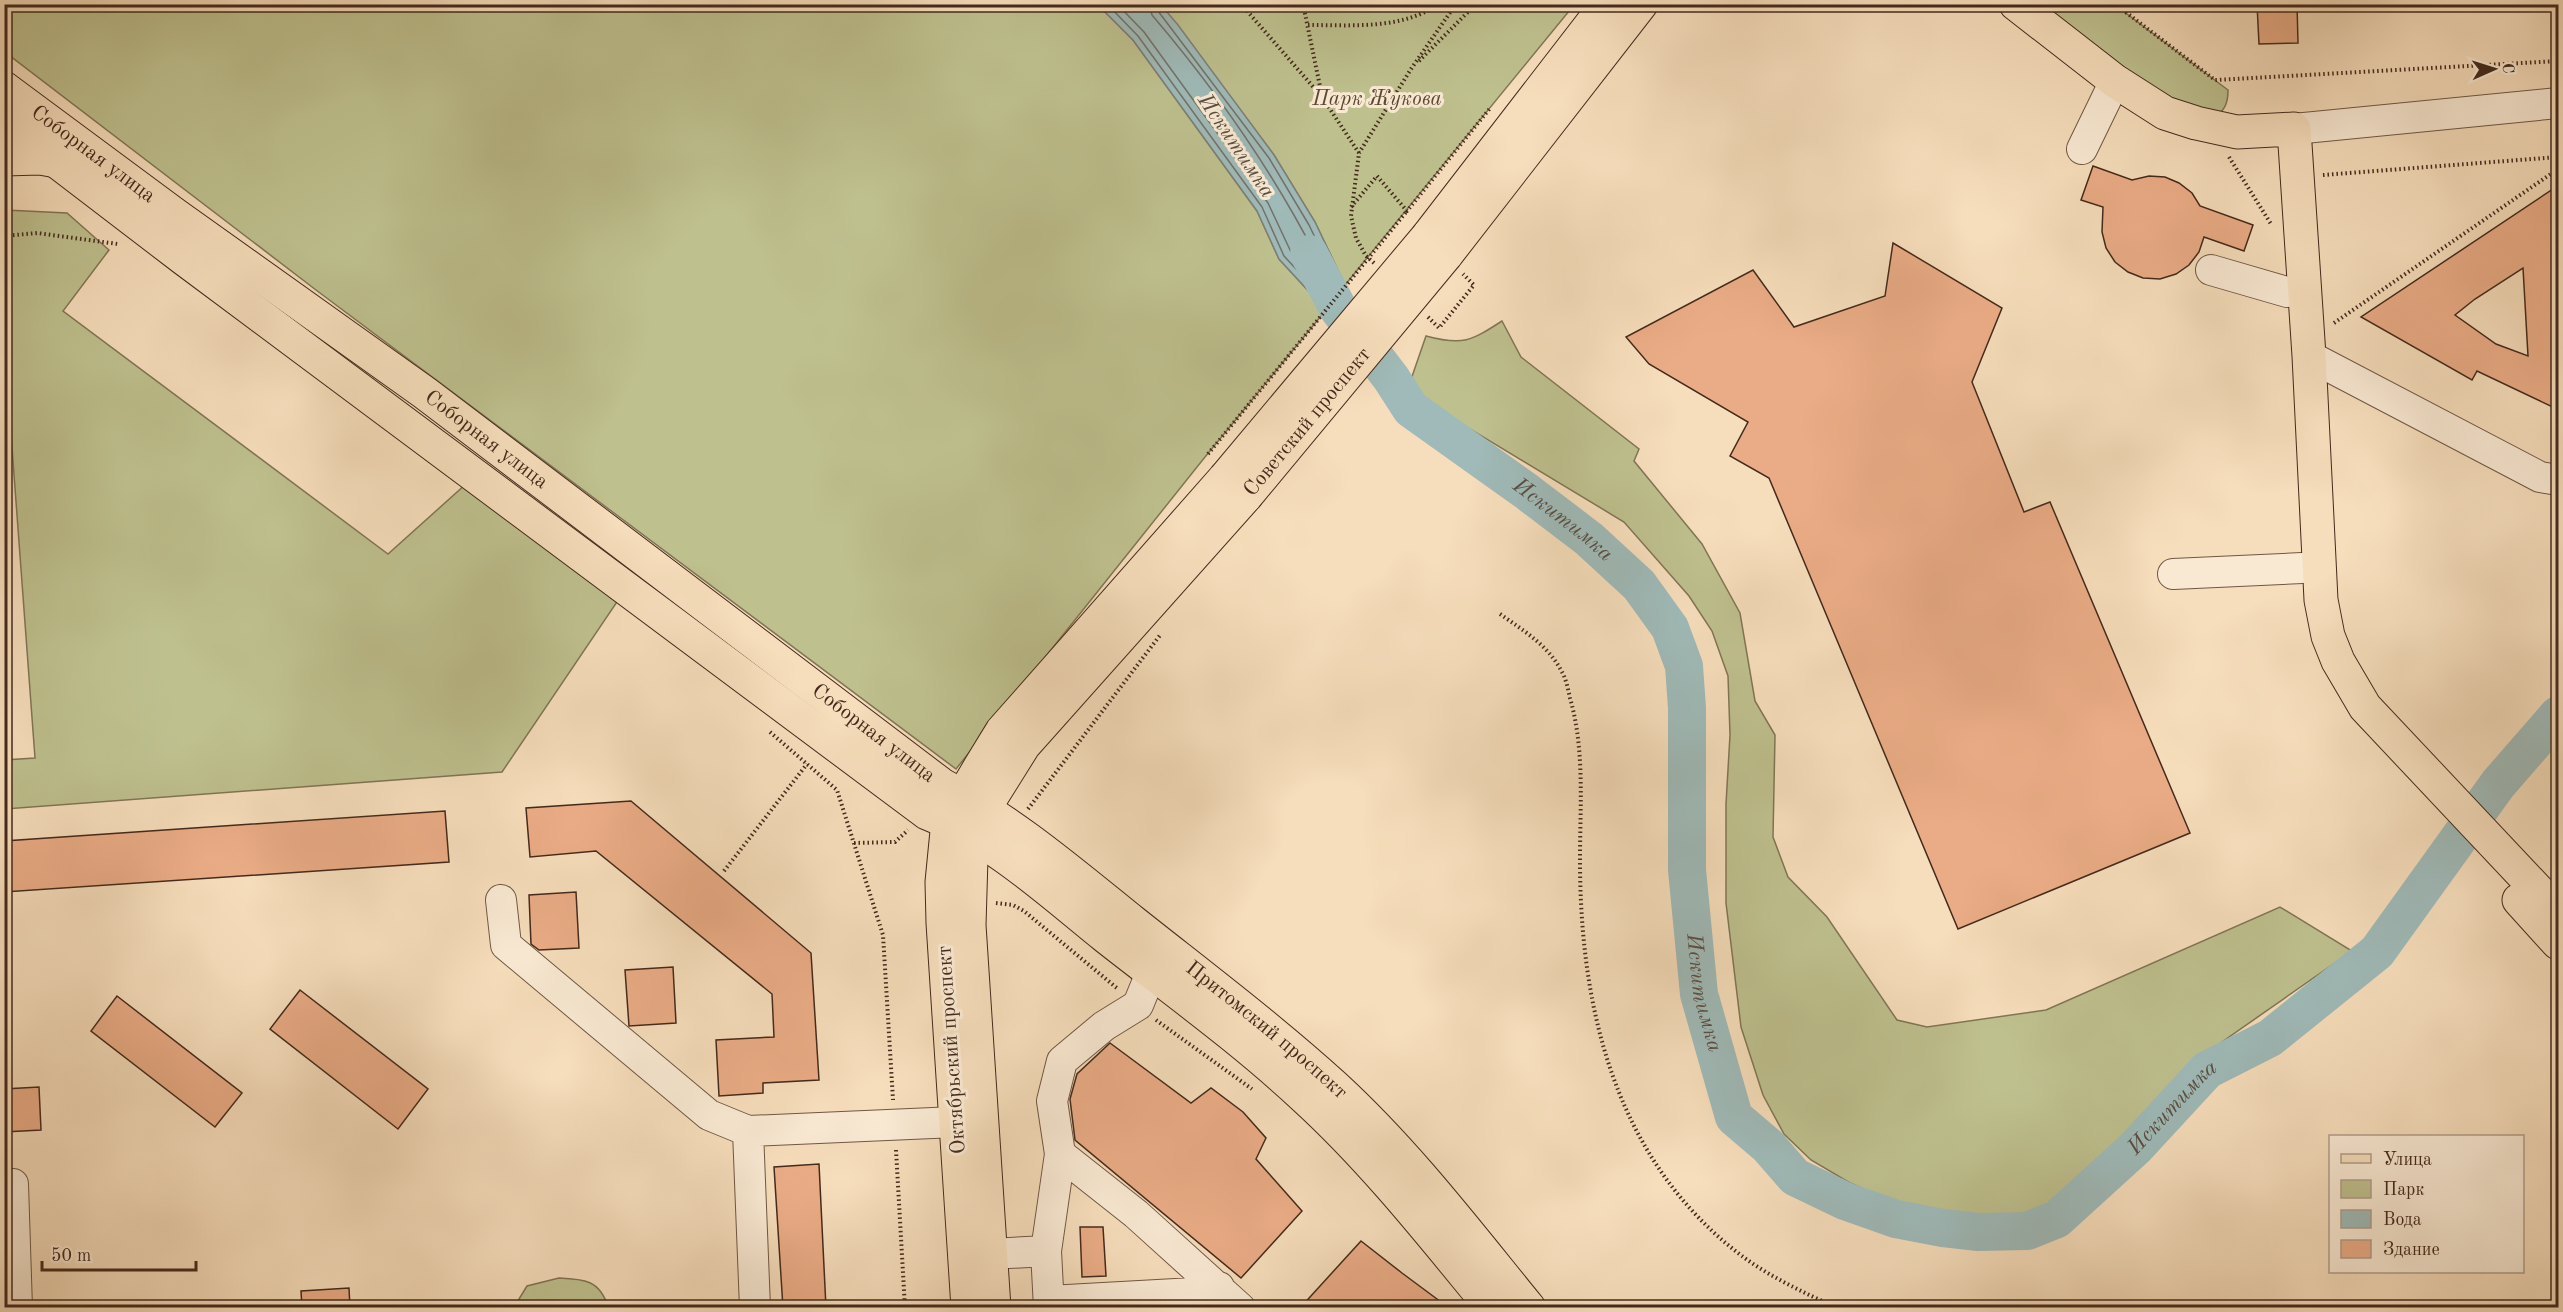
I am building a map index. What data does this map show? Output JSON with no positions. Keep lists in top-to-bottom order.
{
  "streets": {
    "main road": [
      "Соборная улица",
      "Советский проспект",
      "Притомский проспект",
      "Октябрьский проспект"
    ]
  },
  "crossings": [
    ["Соборная улица", "Советский проспект"],
    ["Соборная улица", "Притомский проспект"],
    ["Соборная улица", "Октябрьский проспект"],
    ["Советский проспект", "Притомский проспект"],
    ["Советский проспект", "Октябрьский проспект"],
    ["Притомский проспект", "Октябрьский проспект"]
  ],
  "water": ["Искитимка"],
  "parks": ["Парк Жукова"],
  "legend": [
    "Улица",
    "Парк",
    "Вода",
    "Здание"
  ],
  "scale_bar": "50 m",
  "north": "right"
}
